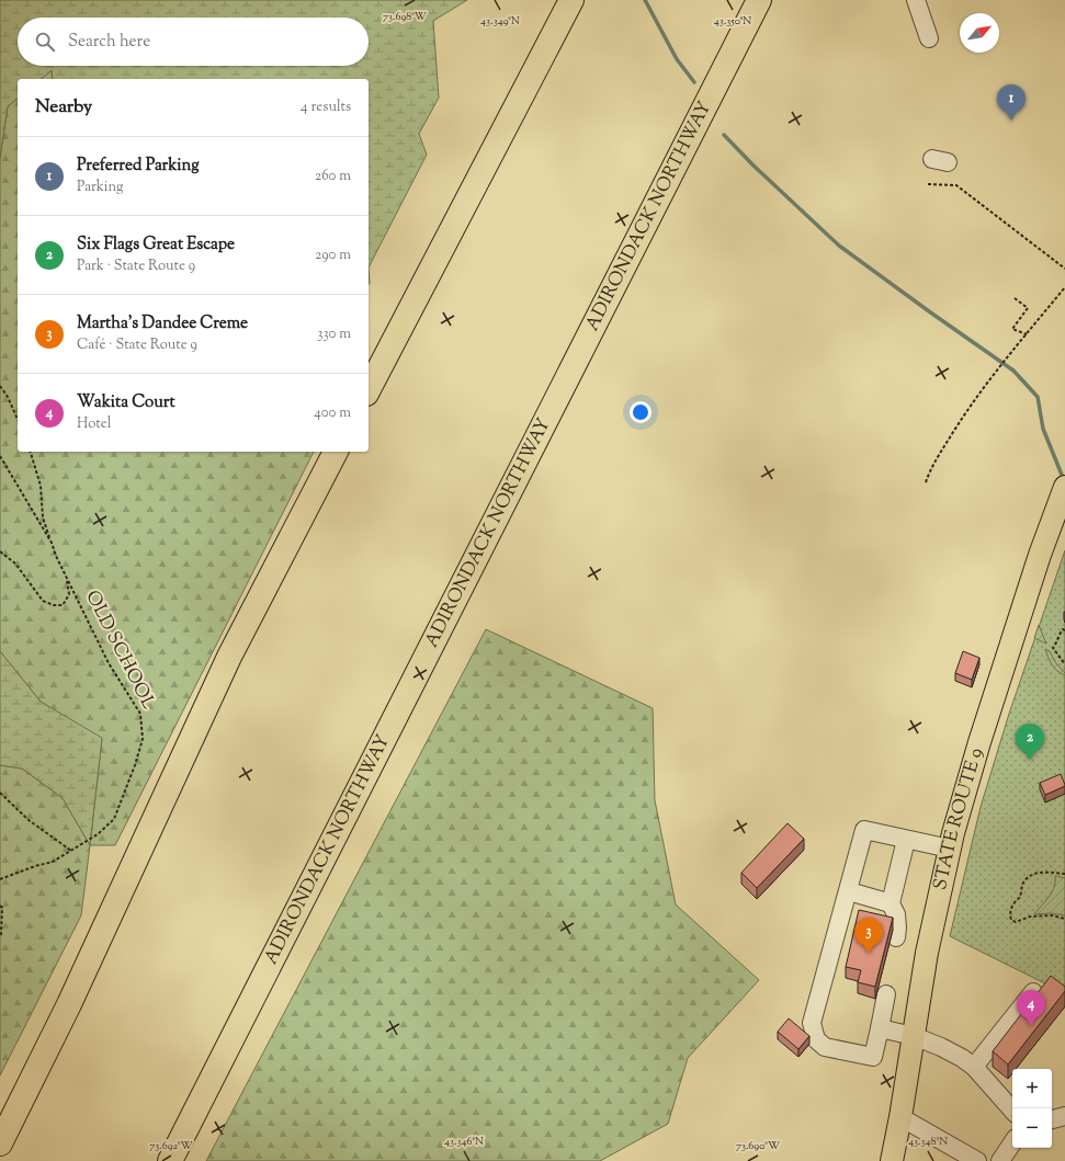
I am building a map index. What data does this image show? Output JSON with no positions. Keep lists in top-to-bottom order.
{
  "streets": {
    "highway": ["ADIRONDACK NORTHWAY"],
    "main road": ["STATE ROUTE 9"],
    "path": ["OLD SCHOOL"]
  },
  "north": "top right",
  "page": {
    "search": "Search here",
    "heading": ["Nearby", "4 results"],
    "pins": [
      "1",
      "2",
      "3",
      "4"
    ],
    "list": [
      {
        "mark": "1",
        "name": "Preferred Parking",
        "note": "Parking",
        "value": "260 m"
      },
      {
        "mark": "2",
        "name": "Six Flags Great Escape",
        "note": "Park · State Route 9",
        "value": "290 m"
      },
      {
        "mark": "3",
        "name": "Martha's Dandee Creme",
        "note": "Café · State Route 9",
        "value": "330 m"
      },
      {
        "mark": "4",
        "name": "Wakita Court",
        "note": "Hotel",
        "value": "400 m"
      }
    ],
    "map_buttons": ["+", "−"]
  },
  "coordinates": [
    "73.698°W",
    "43.349°N",
    "43.350°N",
    "43.346°N",
    "43.348°N",
    "73.692°W",
    "73.690°W"
  ]
}
